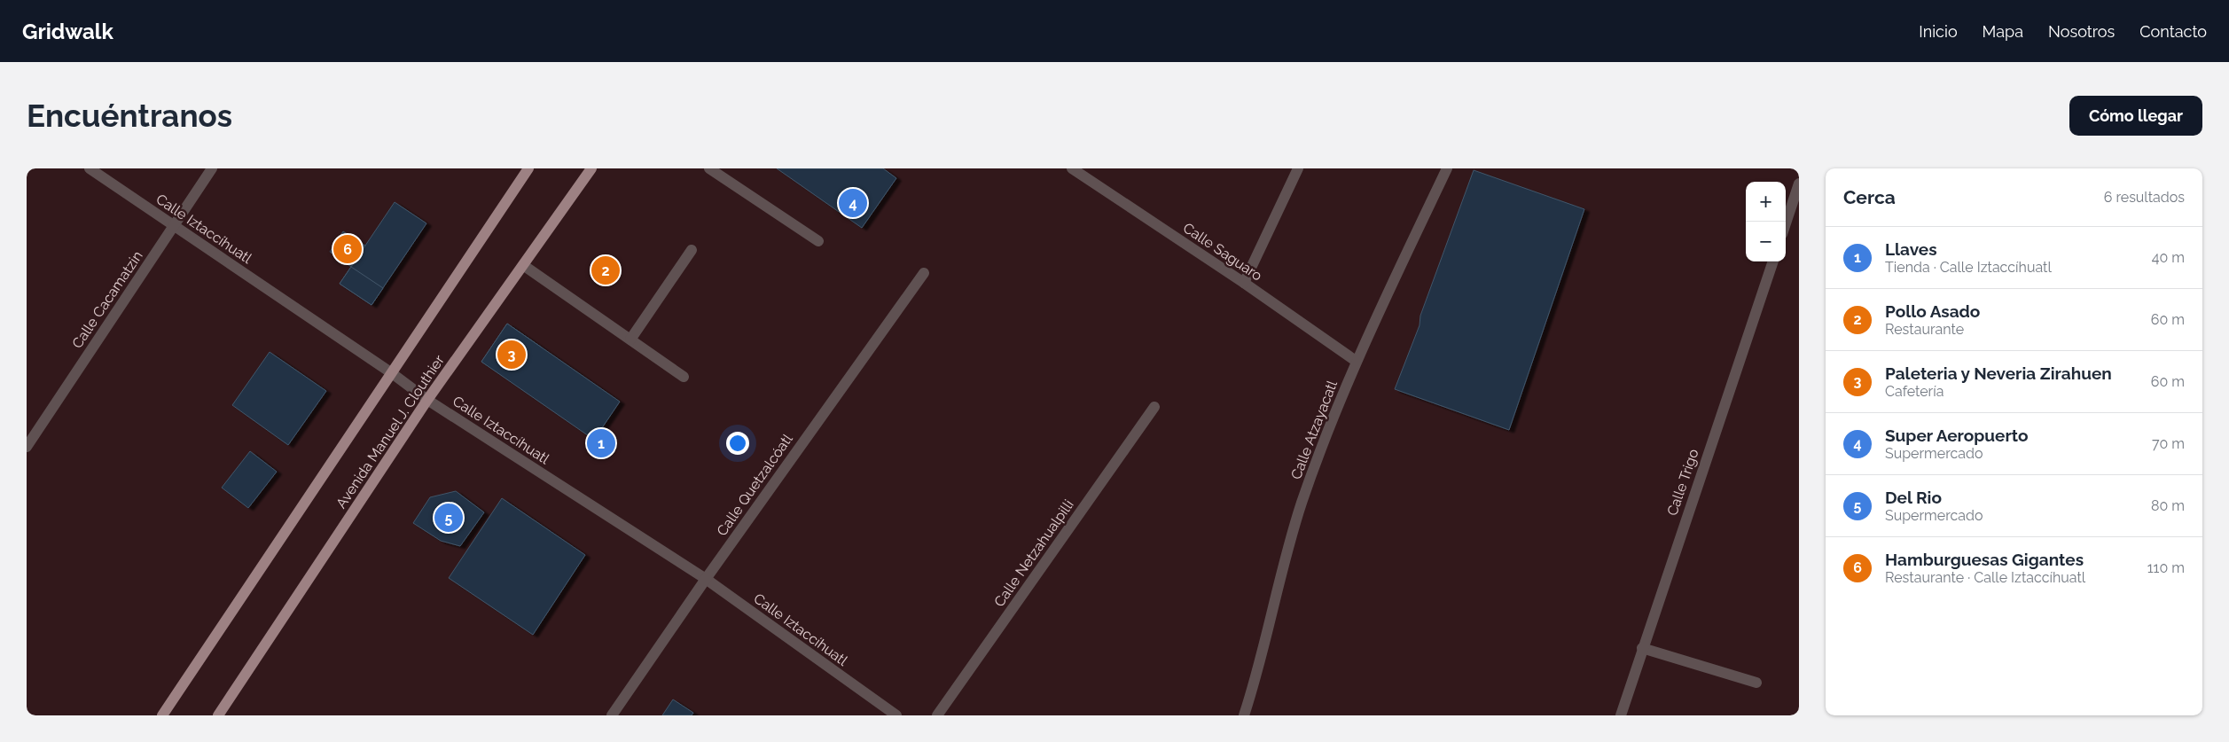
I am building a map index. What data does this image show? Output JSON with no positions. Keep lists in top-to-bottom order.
{
  "streets": {
    "main road": ["Avenida Manuel J. Clouthier"],
    "street": [
      "Calle Iztaccíhuatl",
      "Calle Saguaro",
      "Calle Cacamatzin",
      "Calle Atzayacatl",
      "Calle Trigo",
      "Calle Quetzalcóatl",
      "Calle Netzahualpilli"
    ]
  },
  "crossings": [
    ["Calle Iztaccíhuatl", "Calle Cacamatzin"],
    ["Calle Iztaccíhuatl", "Avenida Manuel J. Clouthier"],
    ["Calle Iztaccíhuatl", "Calle Quetzalcóatl"],
    ["Calle Saguaro", "Calle Atzayacatl"]
  ],
  "page": {
    "header": "Gridwalk",
    "nav": [
      "Inicio",
      "Mapa",
      "Nosotros",
      "Contacto"
    ],
    "buttons": "Cómo llegar",
    "title": "Encuéntranos",
    "heading": ["Cerca", "6 resultados"],
    "map_buttons": ["+", "−"],
    "pins": [
      "4",
      "6",
      "2",
      "3",
      "1",
      "5"
    ],
    "list": [
      {
        "mark": "1",
        "name": "Llaves",
        "note": "Tienda · Calle Iztaccíhuatl",
        "value": "40 m"
      },
      {
        "mark": "2",
        "name": "Pollo Asado",
        "note": "Restaurante",
        "value": "60 m"
      },
      {
        "mark": "3",
        "name": "Paleteria y Neveria Zirahuen",
        "note": "Cafetería",
        "value": "60 m"
      },
      {
        "mark": "4",
        "name": "Super Aeropuerto",
        "note": "Supermercado",
        "value": "70 m"
      },
      {
        "mark": "5",
        "name": "Del Rio",
        "note": "Supermercado",
        "value": "80 m"
      },
      {
        "mark": "6",
        "name": "Hamburguesas Gigantes",
        "note": "Restaurante · Calle Iztaccíhuatl",
        "value": "110 m"
      }
    ]
  }
}
